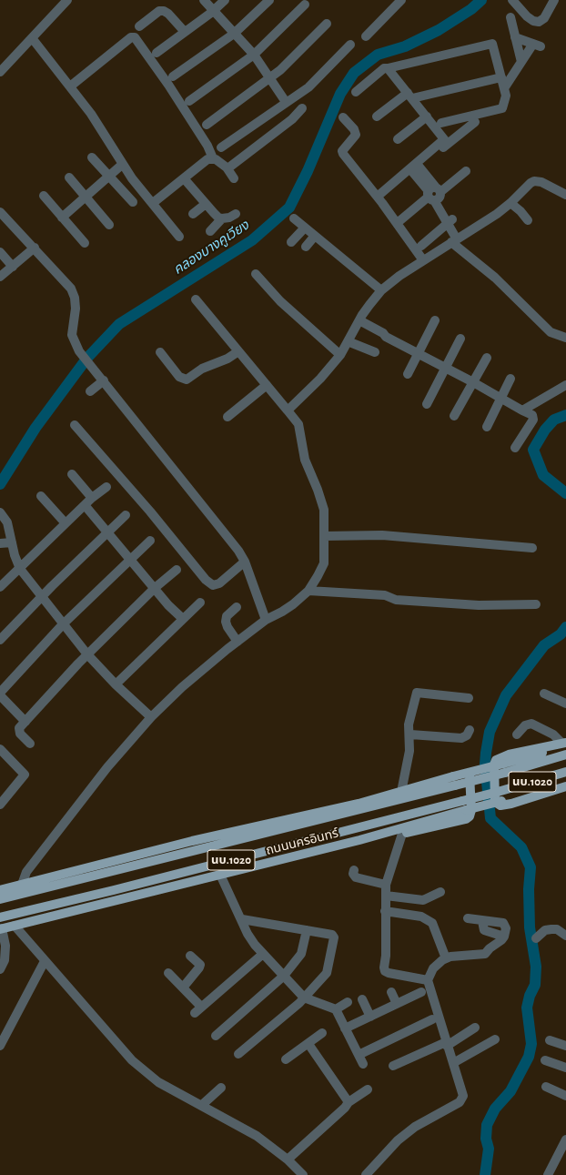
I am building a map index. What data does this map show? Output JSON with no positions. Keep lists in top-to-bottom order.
{
  "streets": {
    "main road": ["นบ.1020", "ถนนนครอินทร์"]
  },
  "water": ["คลองบางคูเวียง"]
}
